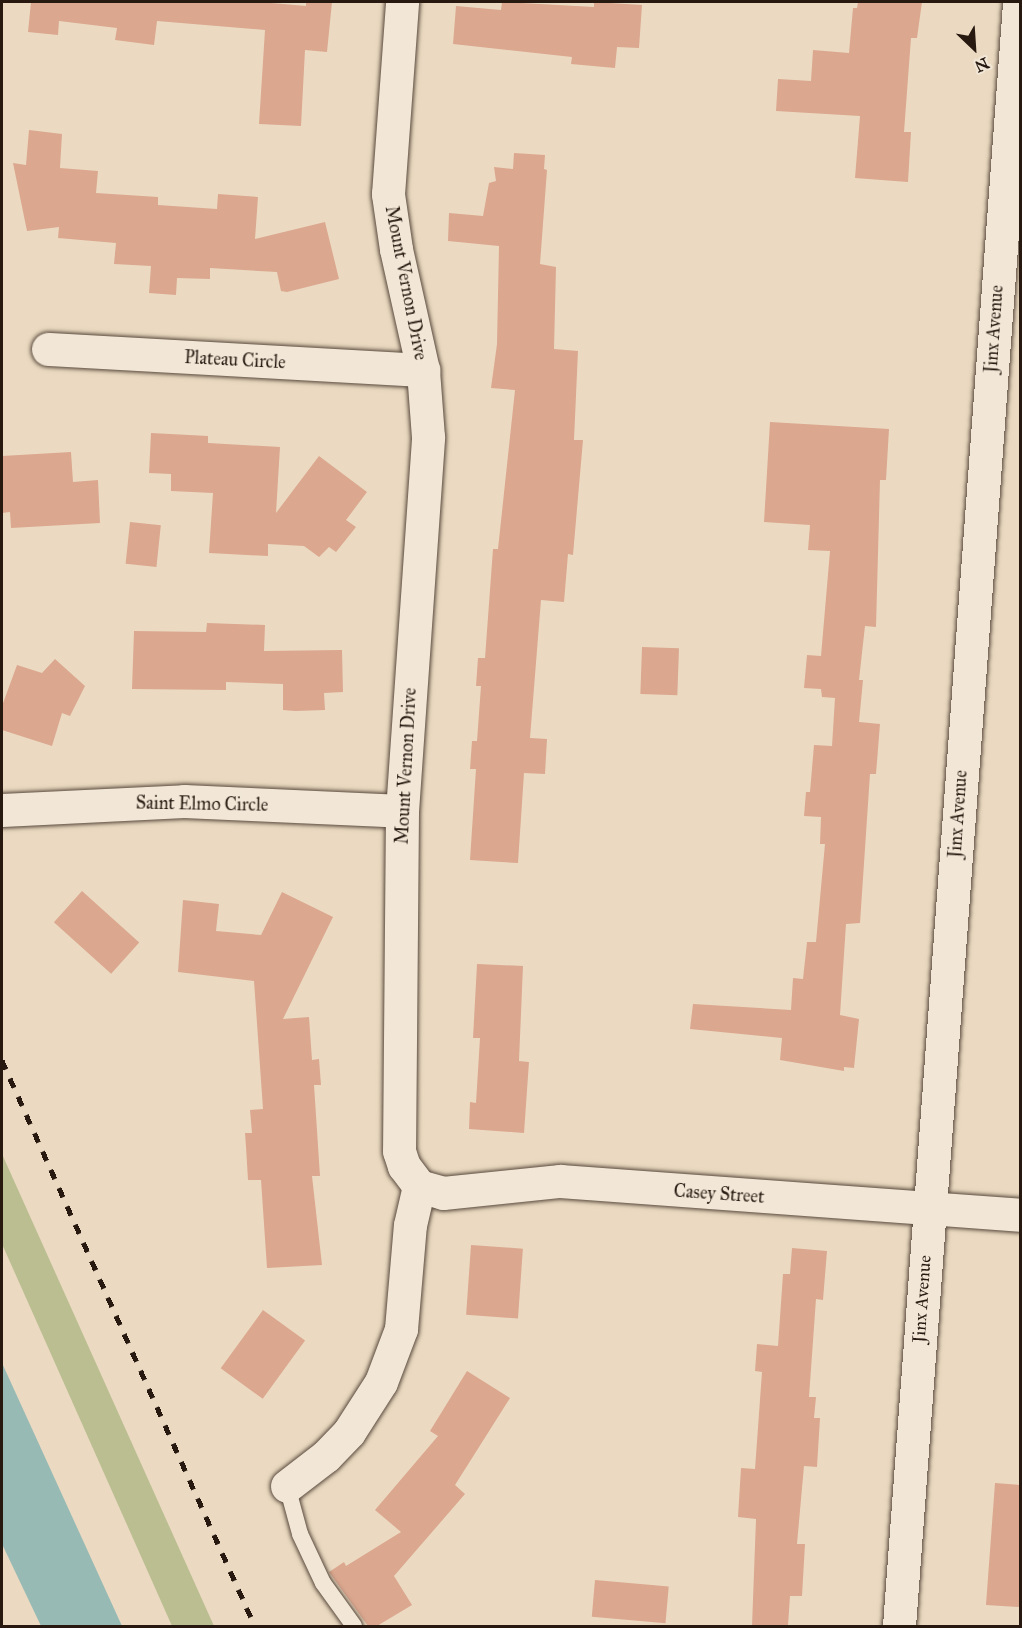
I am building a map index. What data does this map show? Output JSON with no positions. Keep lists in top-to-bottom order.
{
  "streets": {
    "street": [
      "Mount Vernon Drive",
      "Jinx Avenue",
      "Plateau Circle",
      "Saint Elmo Circle",
      "Casey Street"
    ]
  },
  "crossings": [
    ["Mount Vernon Drive", "Plateau Circle"],
    ["Mount Vernon Drive", "Saint Elmo Circle"],
    ["Mount Vernon Drive", "Casey Street"],
    ["Jinx Avenue", "Casey Street"]
  ],
  "north": "bottom right"
}
